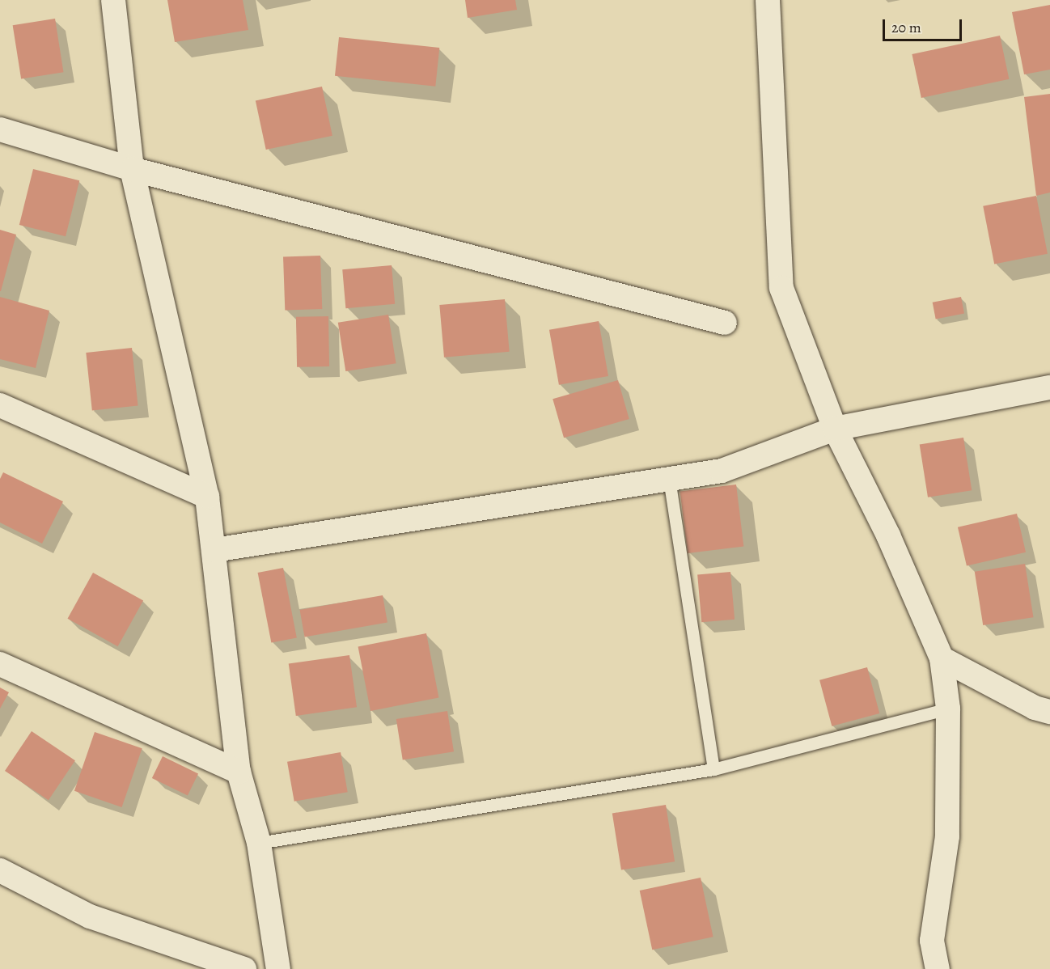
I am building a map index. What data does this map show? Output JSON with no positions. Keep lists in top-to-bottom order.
{
  "scale_bar": "20 m"
}
